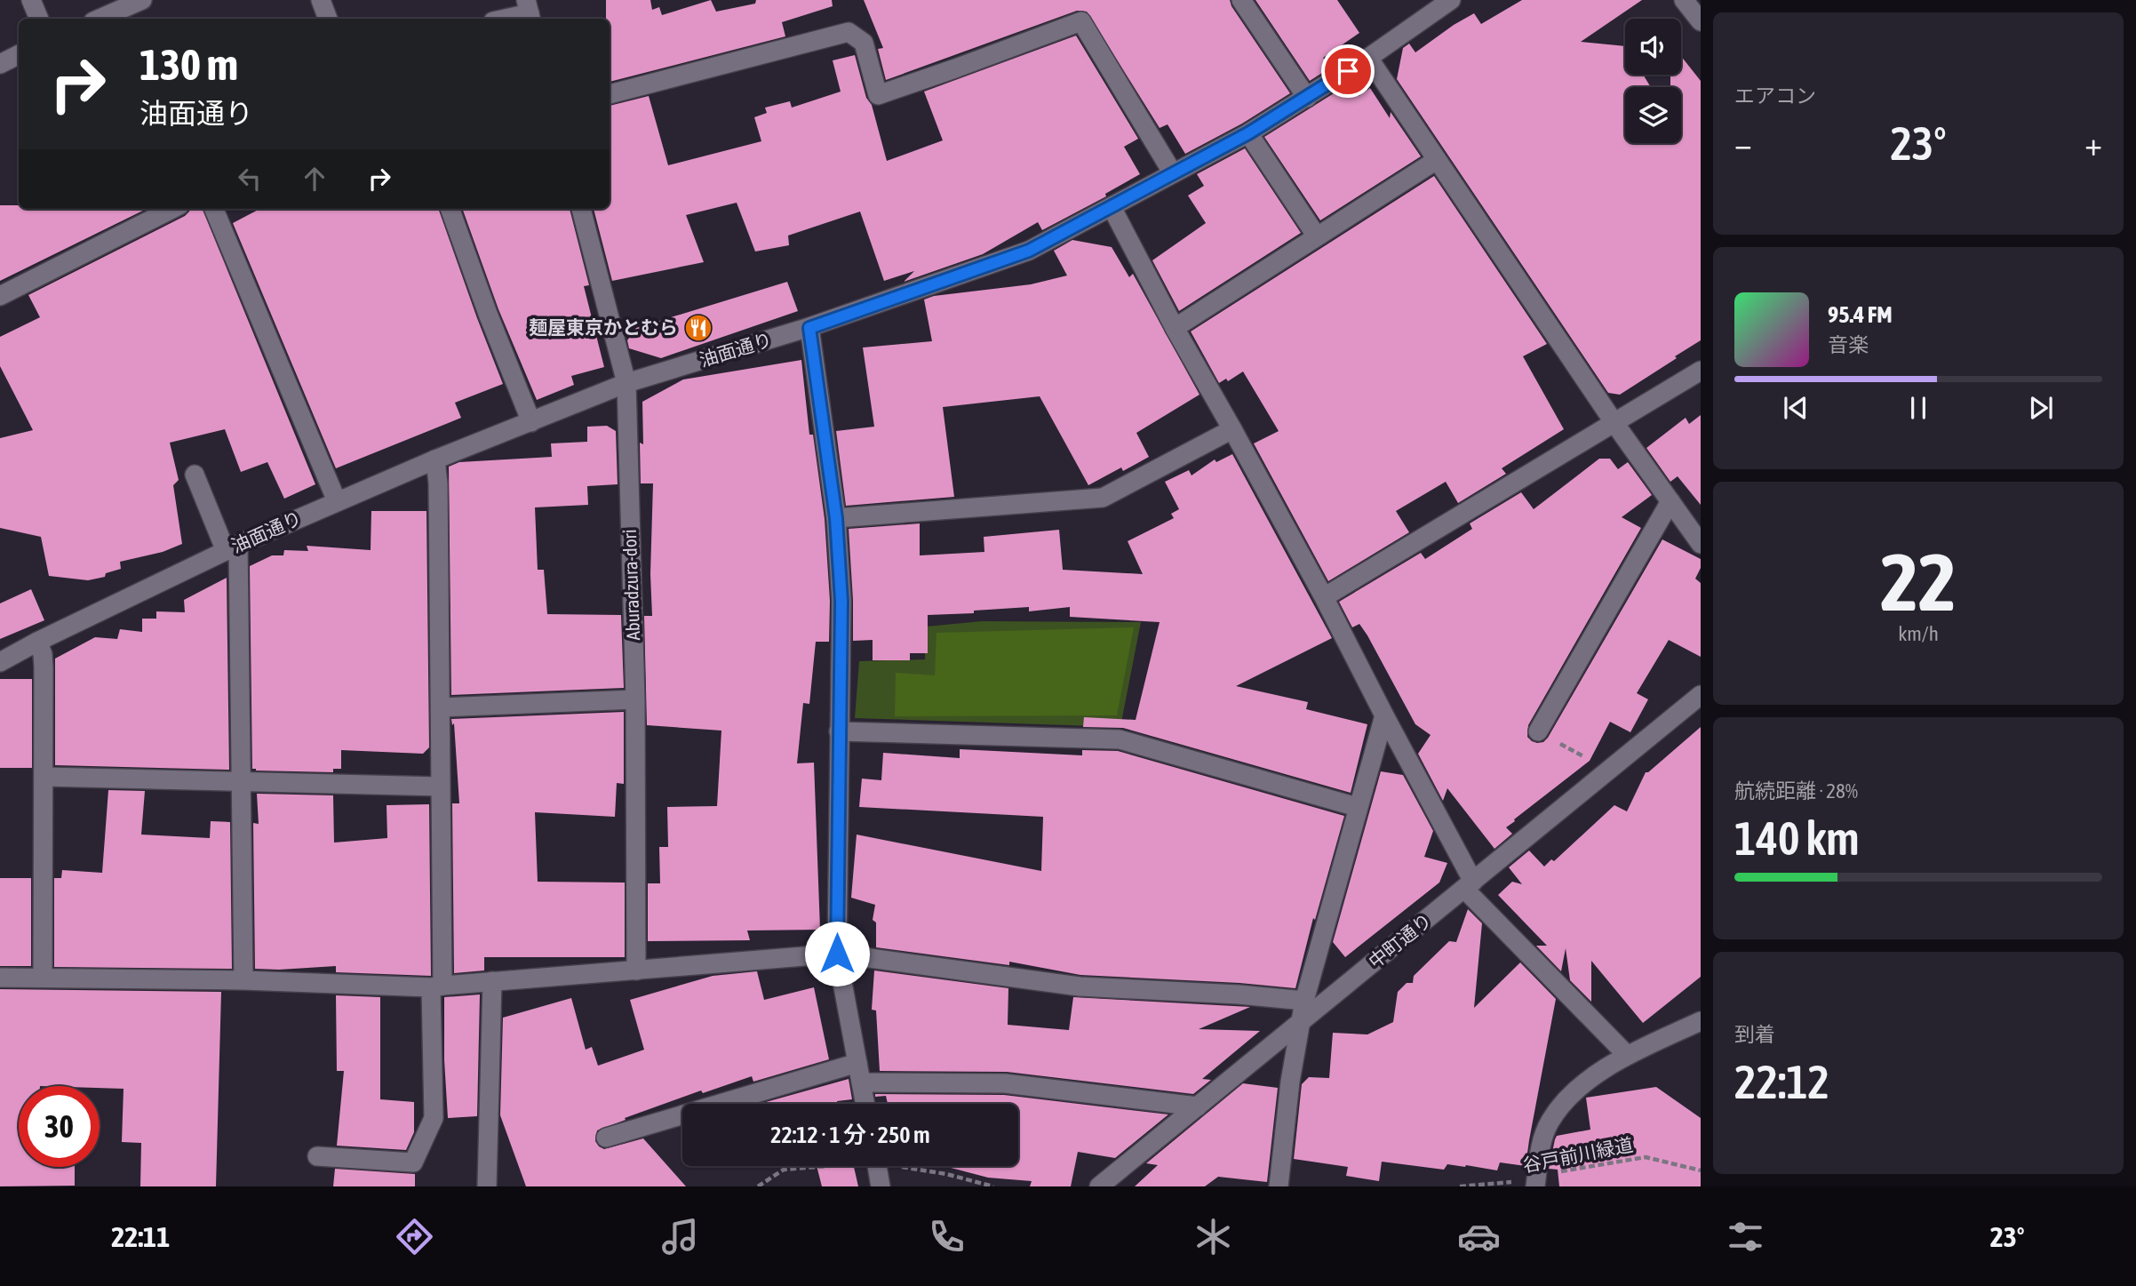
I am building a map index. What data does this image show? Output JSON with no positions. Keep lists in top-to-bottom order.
{
  "streets": {
    "street": ["油面通り", "Aburadzura-dori", "中町通り"],
    "path": ["谷戸前川緑道"]
  },
  "crossings": [
    ["油面通り", "Aburadzura-dori"]
  ],
  "places": {
    "restaurant": ["麺屋東京かとむら"]
  },
  "page": {
    "tile": [
      "エアコン",
      ["22", "km/h"],
      ["航続距離 · 28%", "140 km"],
      ["到着", "22:12"]
    ],
    "turn": ["130 m", "油面通り"],
    "heat": ["−", "23°", "+"],
    "song": ["95.4 FM", "音楽"],
    "limit": "30",
    "trip": "22:12 · 1 分 · 250 m",
    "tabs": ["22:11", "23°"]
  }
}
